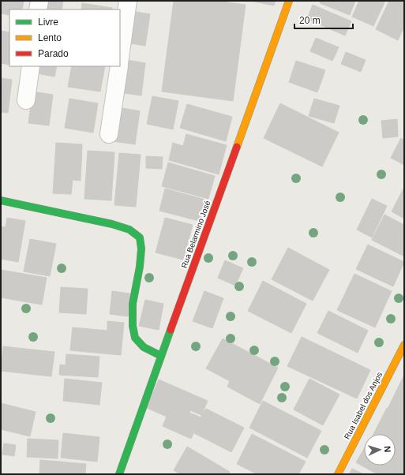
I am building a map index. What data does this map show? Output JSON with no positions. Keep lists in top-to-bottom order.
{
  "streets": {
    "street": ["Rua Belarmino José", "Rua Isabel dos Anjos"]
  },
  "legend": ["Livre", "Lento", "Parado"],
  "scale_bar": "20 m",
  "north": "right"
}
